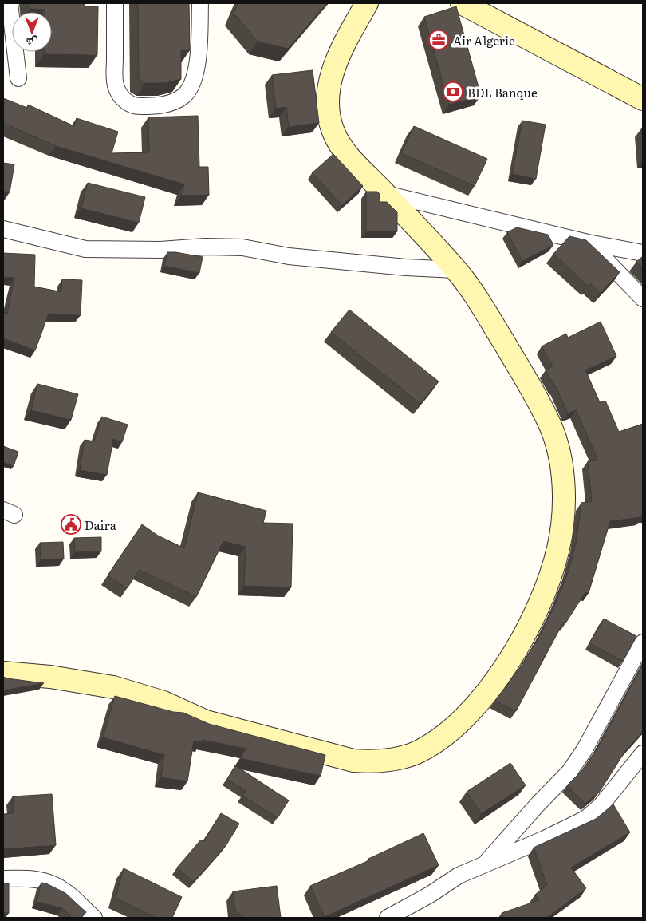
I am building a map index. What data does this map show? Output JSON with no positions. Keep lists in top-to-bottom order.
{
  "places": {
    "office": ["Air Algerie"],
    "bank": ["BDL Banque"],
    "public building": ["Daira"]
  },
  "north": "bottom"
}
